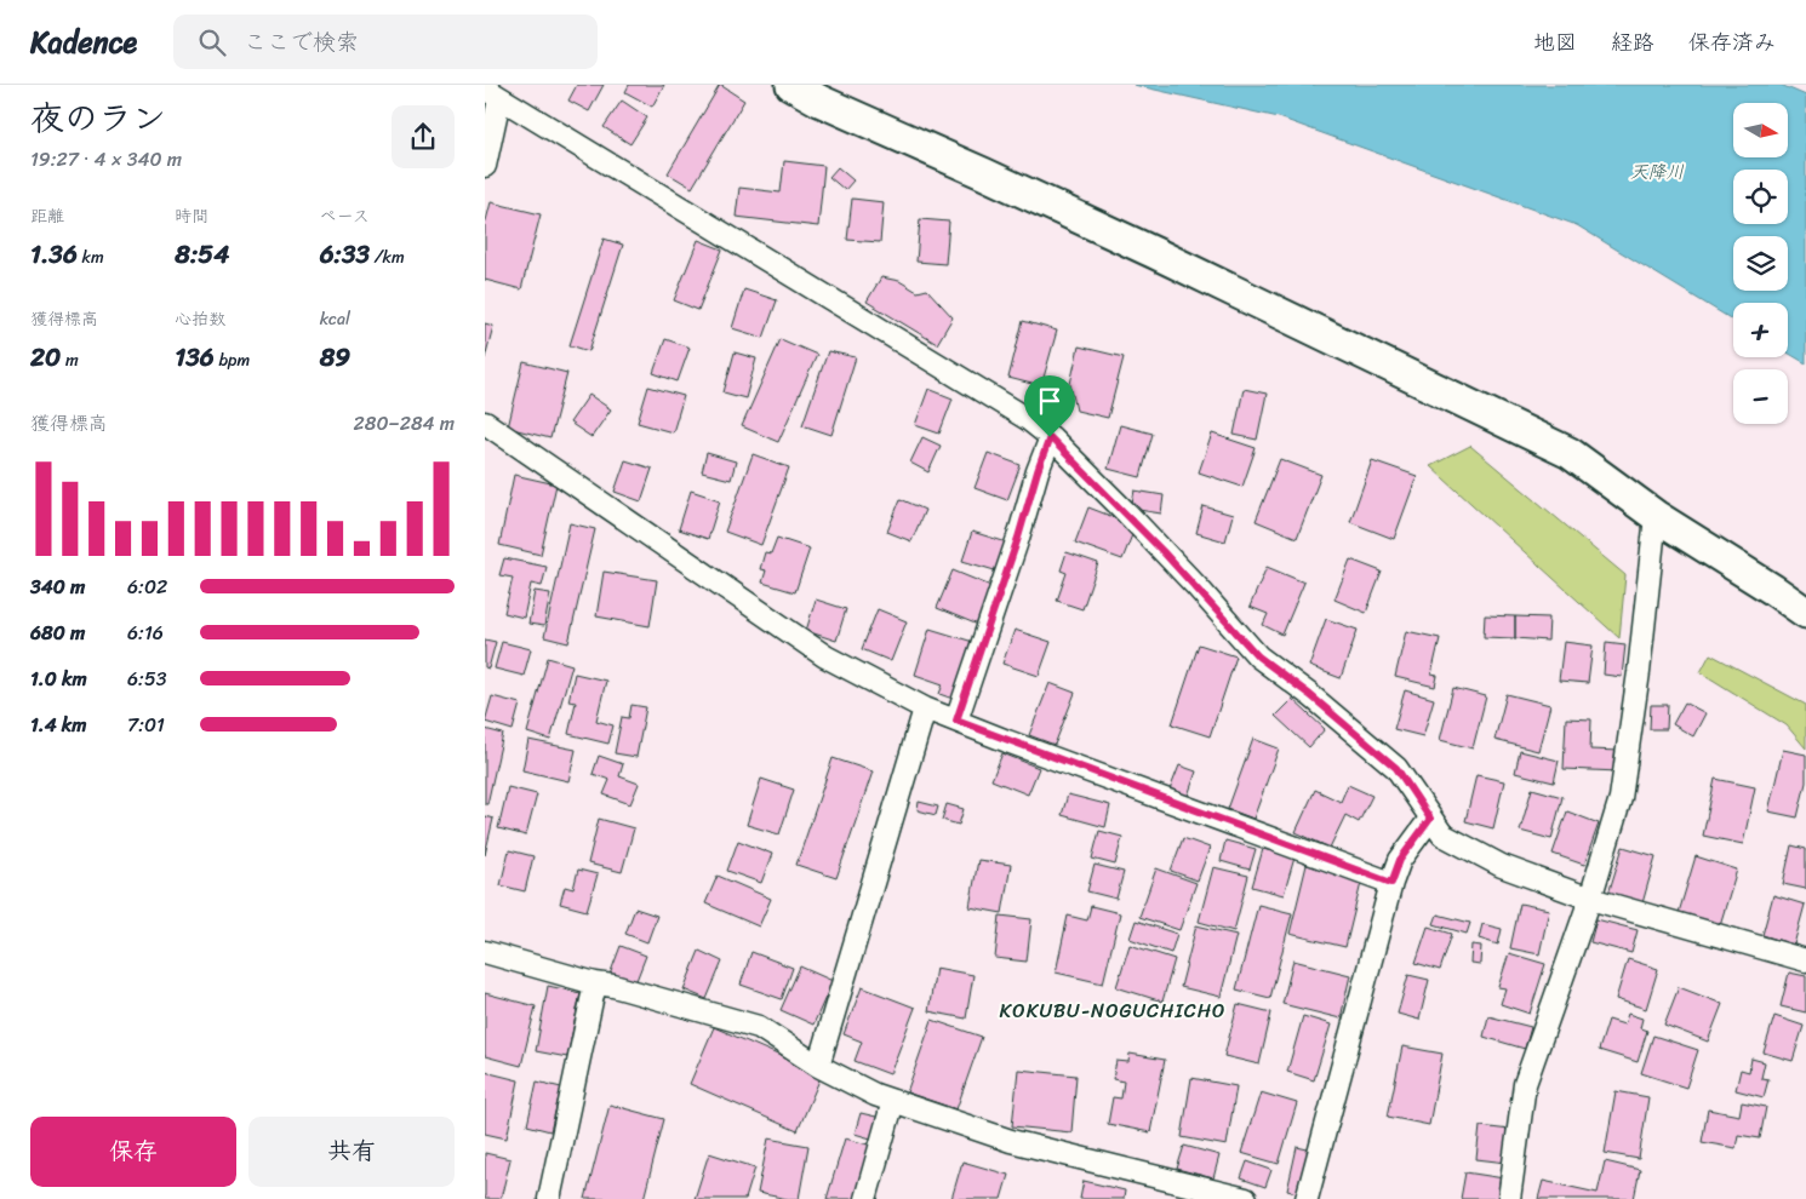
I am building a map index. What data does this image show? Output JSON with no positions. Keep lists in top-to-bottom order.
{
  "districts": ["KOKUBU-NOGUCHICHO"],
  "water": ["天降川"],
  "north": "right",
  "page": {
    "header": "Kadence",
    "search": "ここで検索",
    "nav": ["地図", "経路", "保存済み"],
    "heading": ["夜のラン", "19:27 · 4 × 340 m"],
    "map_buttons": ["+", "−"],
    "stats": [
      ["距離", "1.36 km"],
      ["時間", "8:54"],
      ["ペース", "6:33 /km"],
      ["獲得標高", "20 m"],
      ["心拍数", "136 bpm"],
      ["kcal", "89"]
    ],
    "chart": ["獲得標高", "280–284 m"],
    "list": [
      {
        "name": "340 m",
        "note": "6:02"
      },
      {
        "name": "680 m",
        "note": "6:16"
      },
      {
        "name": "1.0 km",
        "note": "6:53"
      },
      {
        "name": "1.4 km",
        "note": "7:01"
      }
    ],
    "buttons": ["保存", "共有"]
  }
}
